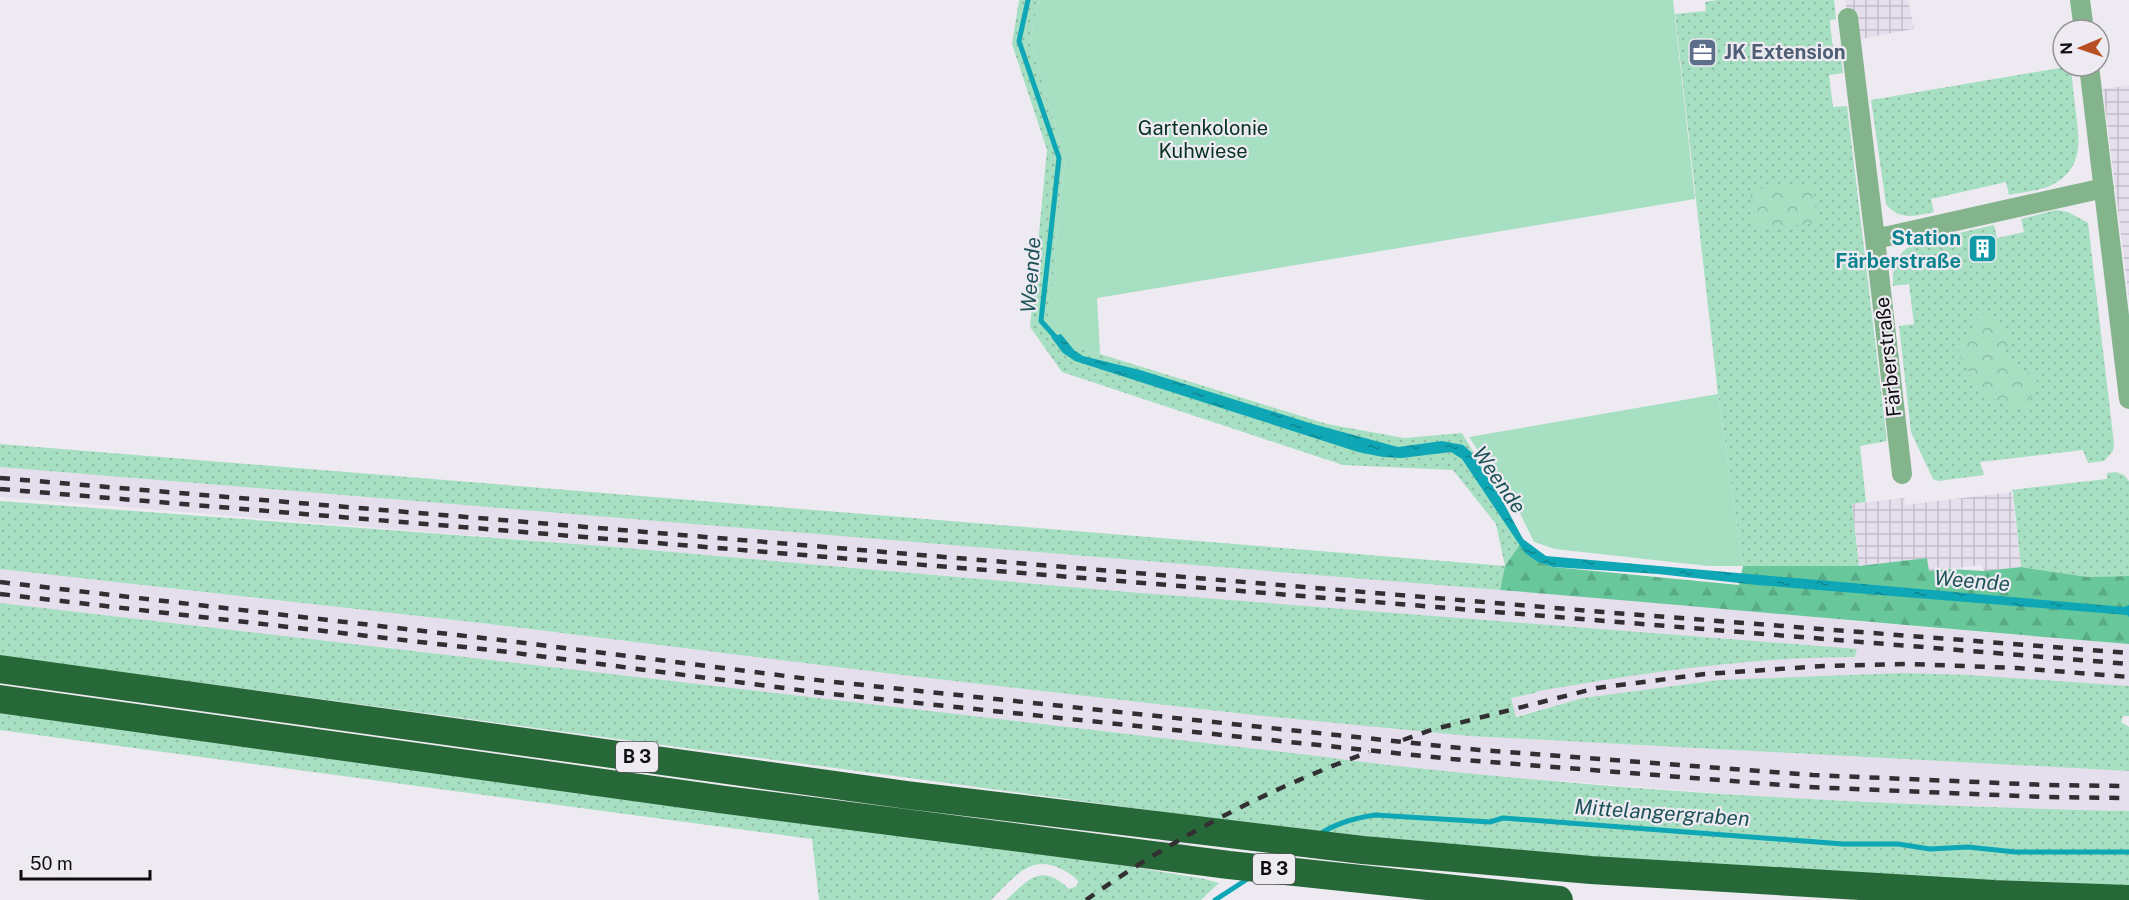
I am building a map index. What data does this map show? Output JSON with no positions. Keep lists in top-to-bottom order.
{
  "streets": {
    "highway": ["B 3"],
    "street": ["Färberstraße"]
  },
  "water": ["Weende", "Mittelangergraben"],
  "parks": ["Gartenkolonie Kuhwiese"],
  "places": {
    "office": ["JK Extension"],
    "building": ["Station Färberstraße"]
  },
  "scale_bar": "50 m",
  "north": "left"
}
